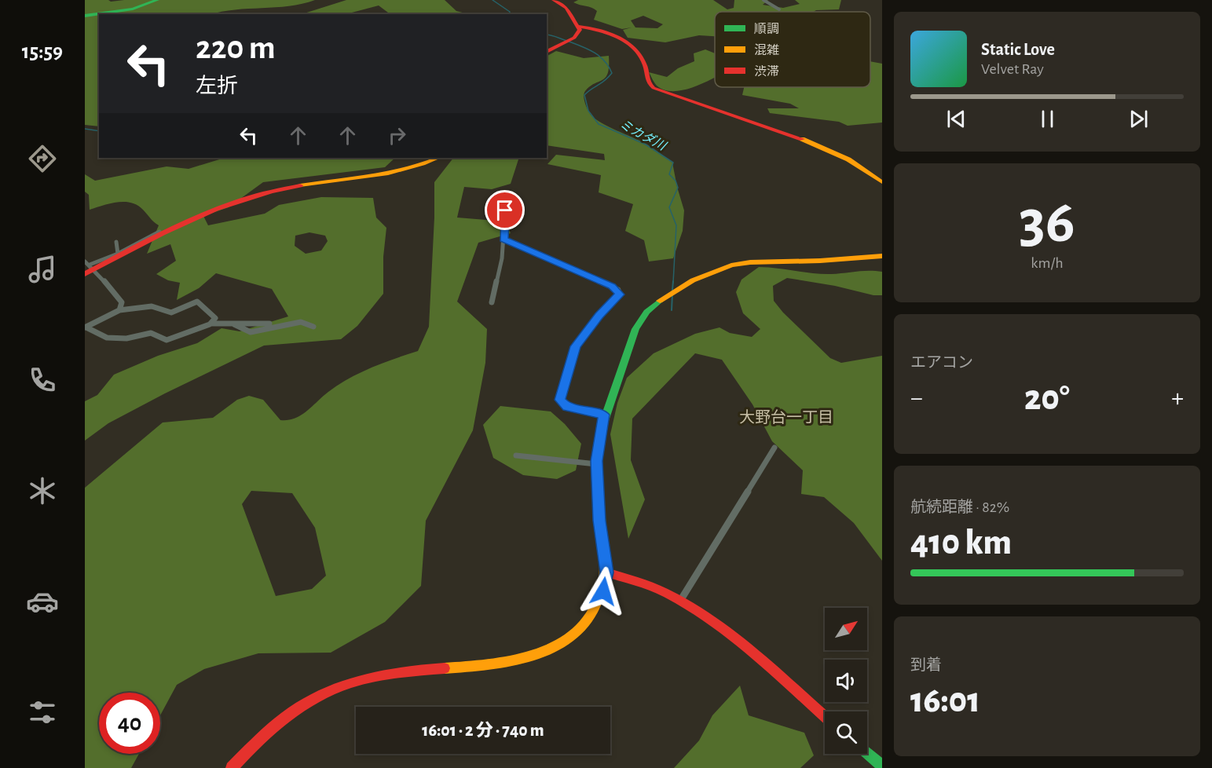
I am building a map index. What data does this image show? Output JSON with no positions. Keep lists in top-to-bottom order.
{
  "districts": ["大野台一丁目"],
  "water": ["ミカダ川"],
  "legend": ["順調", "混雑", "渋滞"],
  "north": "top right",
  "page": {
    "tabs": "15:59",
    "turn": ["220 m", "左折"],
    "song": ["Static Love", "Velvet Ray"],
    "tile": [
      ["36", "km/h"],
      "エアコン",
      ["航続距離 · 82%", "410 km"],
      ["到着", "16:01"]
    ],
    "heat": ["−", "20°", "+"],
    "limit": "40",
    "trip": "16:01 · 2 分 · 740 m"
  }
}
